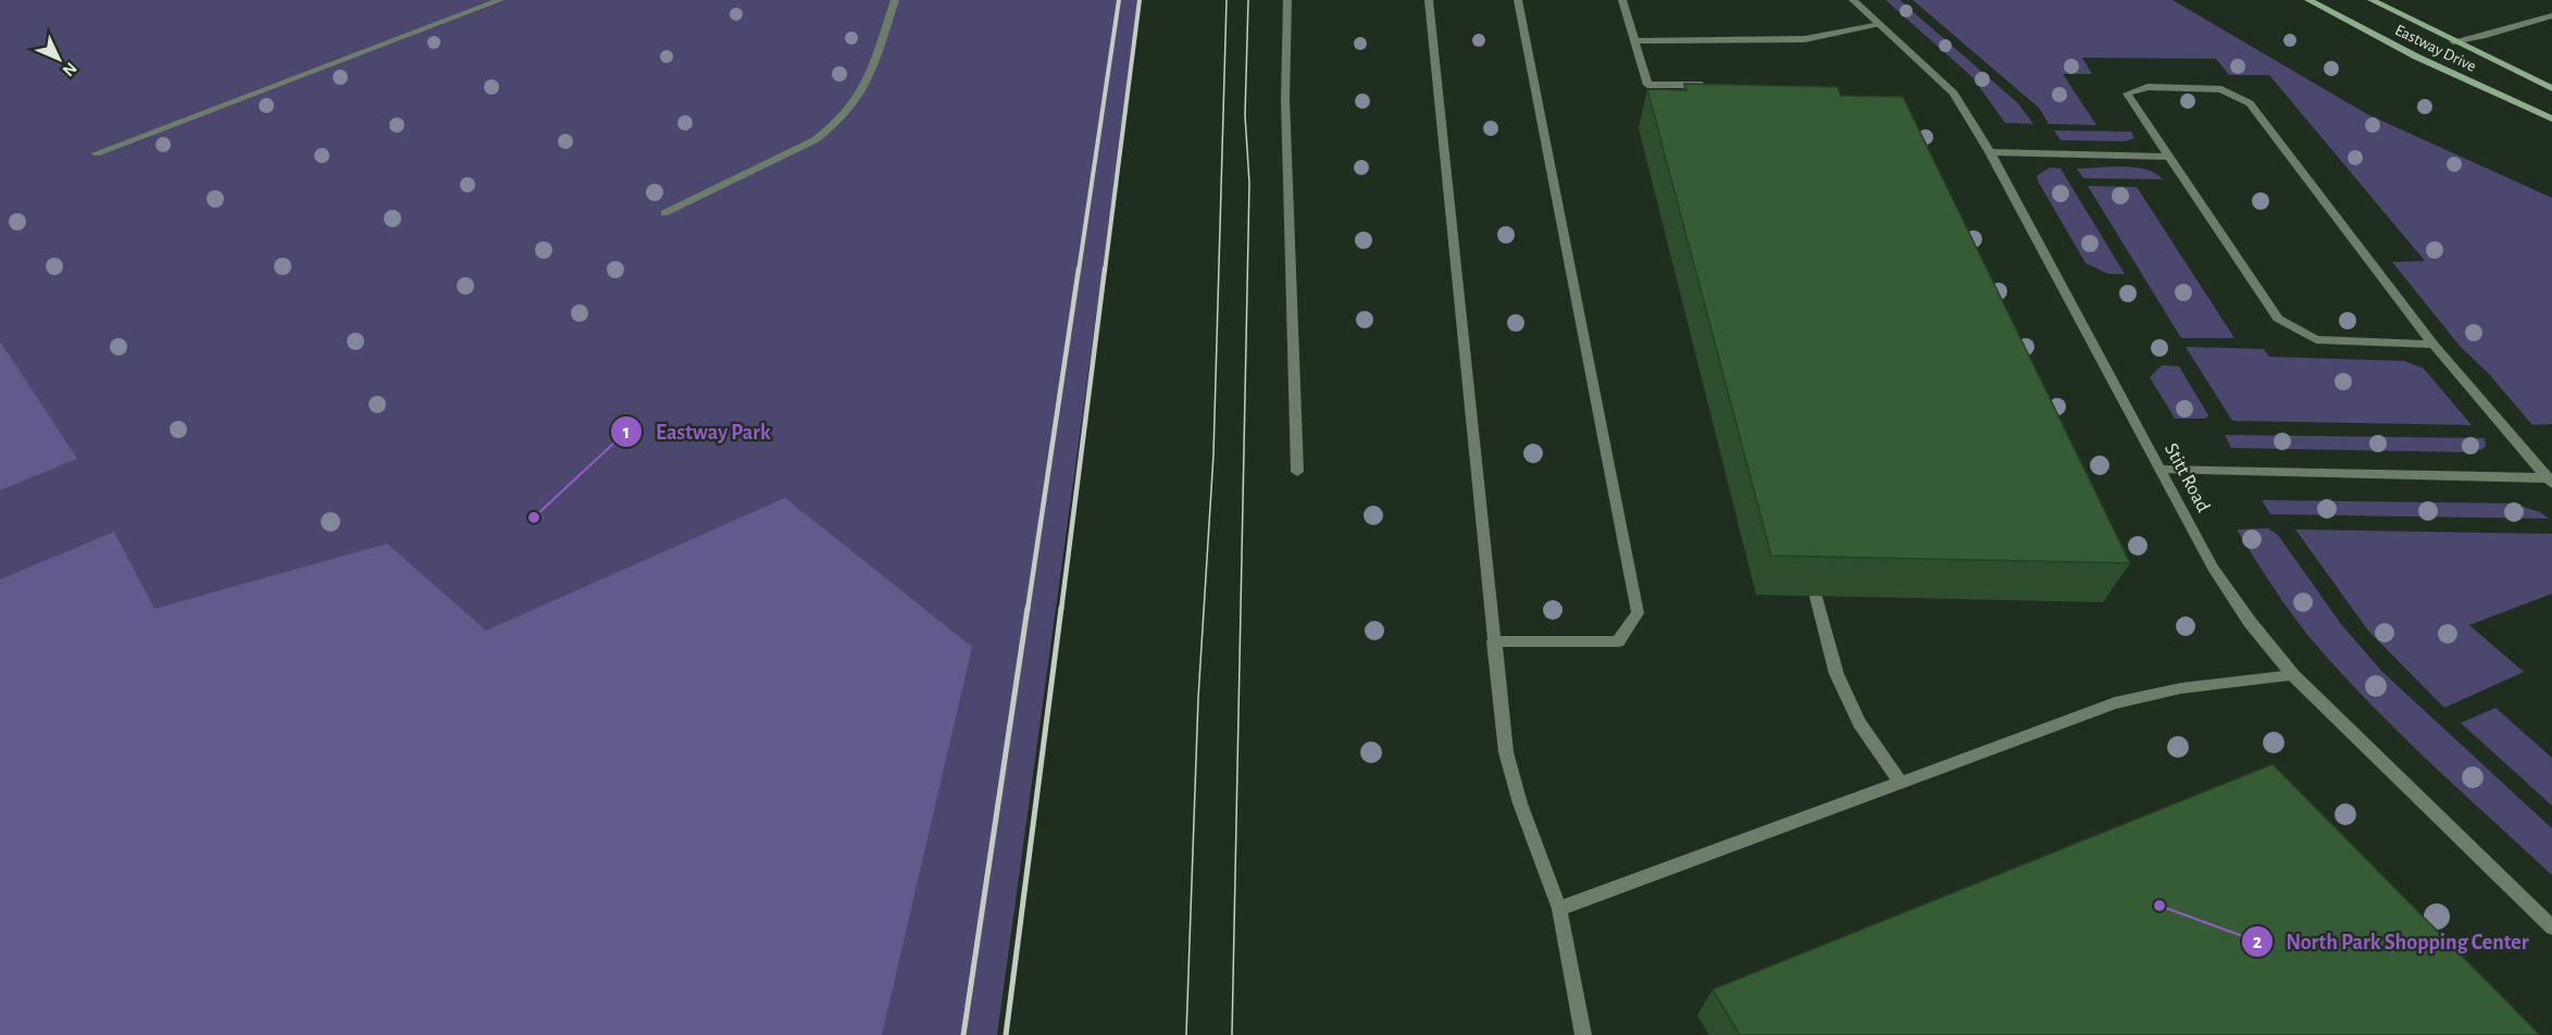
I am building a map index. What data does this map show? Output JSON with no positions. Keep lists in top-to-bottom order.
{
  "streets": {
    "main road": ["Eastway Drive"],
    "street": ["Stitt Road"]
  },
  "places": ["Eastway Park", "North Park Shopping Center"],
  "north": "bottom right"
}
